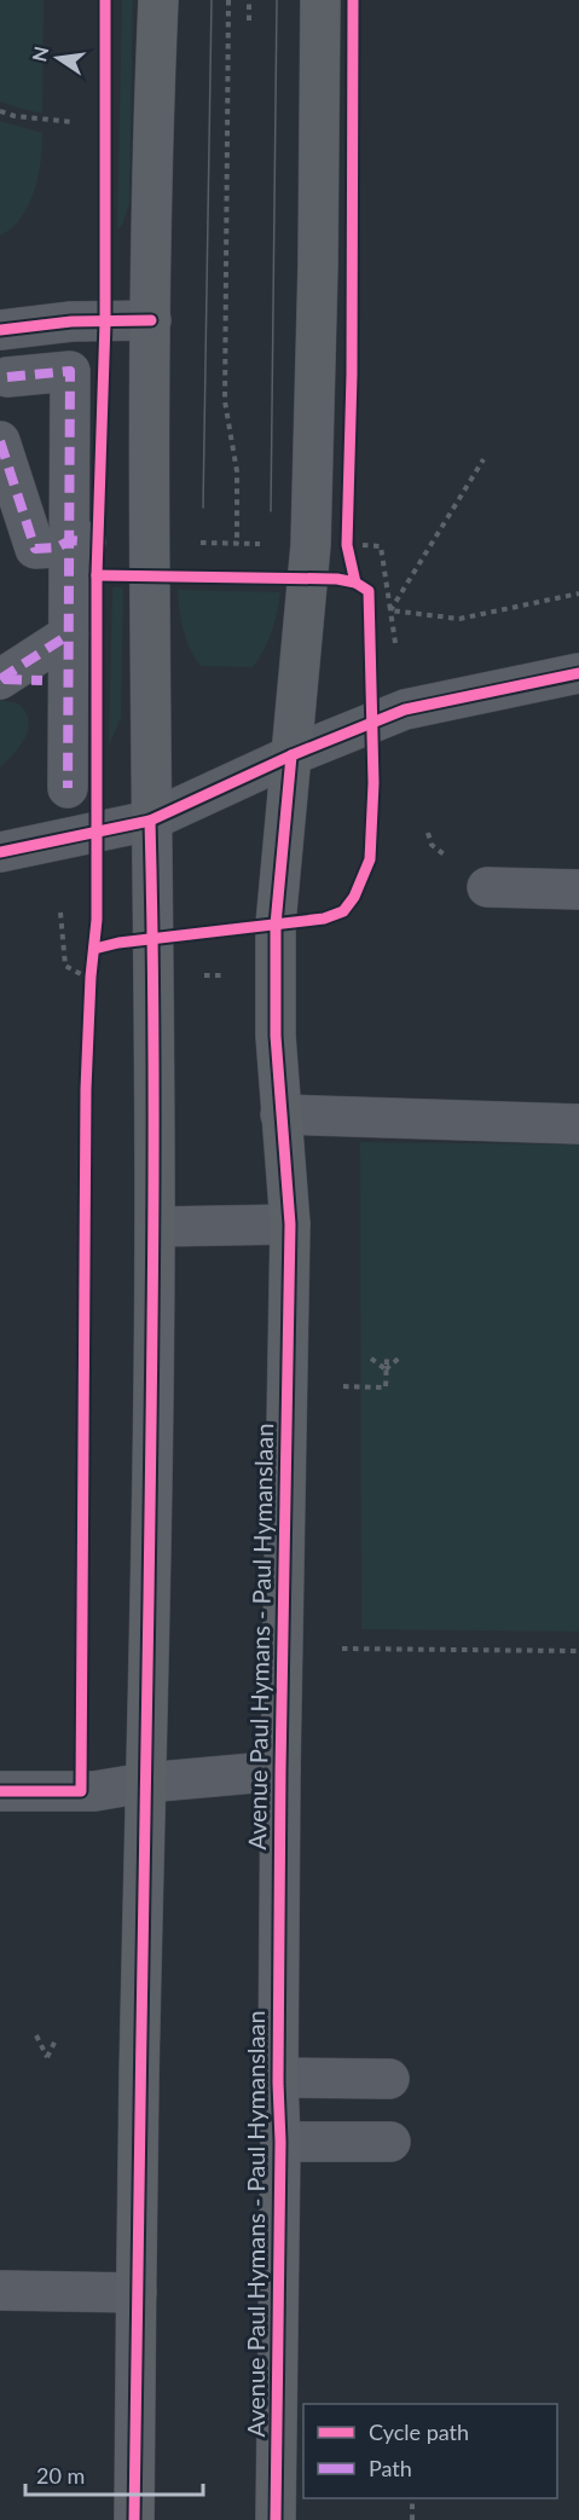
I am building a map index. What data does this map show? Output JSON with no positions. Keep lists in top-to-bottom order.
{
  "streets": {
    "main road": ["Avenue Paul Hymans - Paul Hymanslaan"]
  },
  "legend": ["Cycle path", "Path"],
  "scale_bar": "20 m",
  "north": "left"
}
